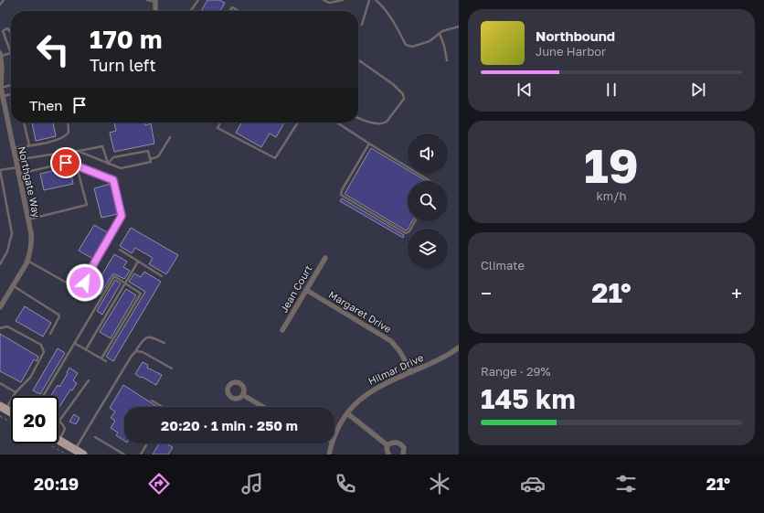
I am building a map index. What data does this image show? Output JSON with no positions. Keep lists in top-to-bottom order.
{
  "streets": {
    "street": [
      "Northgate Way",
      "Jean Court",
      "Margaret Drive",
      "Hilmar Drive"
    ]
  },
  "crossings": [
    ["Jean Court", "Margaret Drive"],
    ["Margaret Drive", "Hilmar Drive"]
  ],
  "page": {
    "turn": ["170 m", "Turn left"],
    "song": ["Northbound", "June Harbor"],
    "then": "Then",
    "tile": [
      ["19", "km/h"],
      "Climate",
      ["Range · 29%", "145 km"]
    ],
    "heat": ["−", "21°", "+"],
    "limit": "20",
    "trip": "20:20 · 1 min · 250 m",
    "tabs": ["20:19", "21°"]
  }
}
